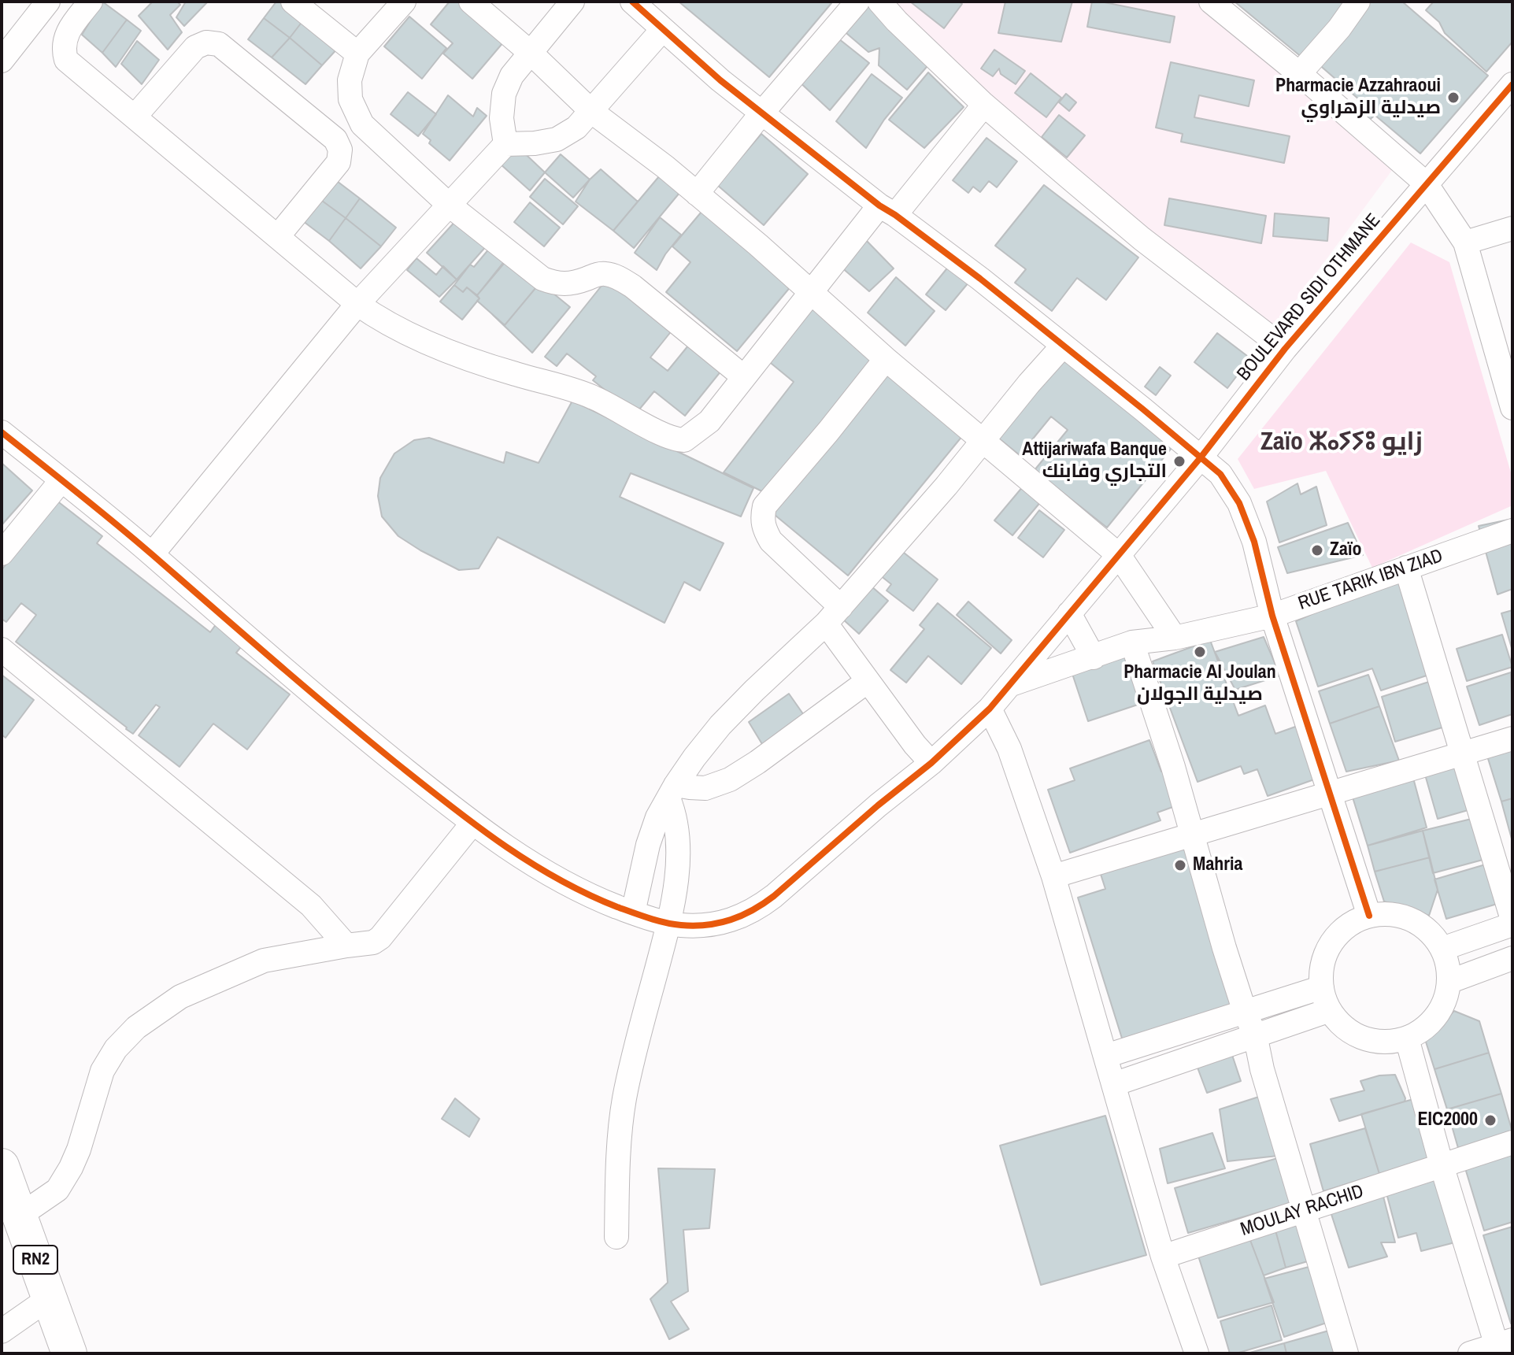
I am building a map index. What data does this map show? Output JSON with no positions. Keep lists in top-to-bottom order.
{
  "streets": {
    "highway": ["RN2"],
    "street": ["BOULEVARD SIDI OTHMANE", "RUE TARIK IBN ZIAD", "MOULAY RACHID"]
  },
  "crossings": [
    ["BOULEVARD SIDI OTHMANE", "RUE TARIK IBN ZIAD"]
  ],
  "districts": ["Zaïo ⵣⴰⵢⵢⵓ زايو"],
  "places": [
    "Pharmacie Azzahraoui صيدلية الزهراوي",
    "Attijariwafa Banque التجاري وفابنك",
    "Zaïo",
    "Pharmacie Al Joulan صيدلية الجولان",
    "Mahria",
    "EIC2000"
  ]
}
